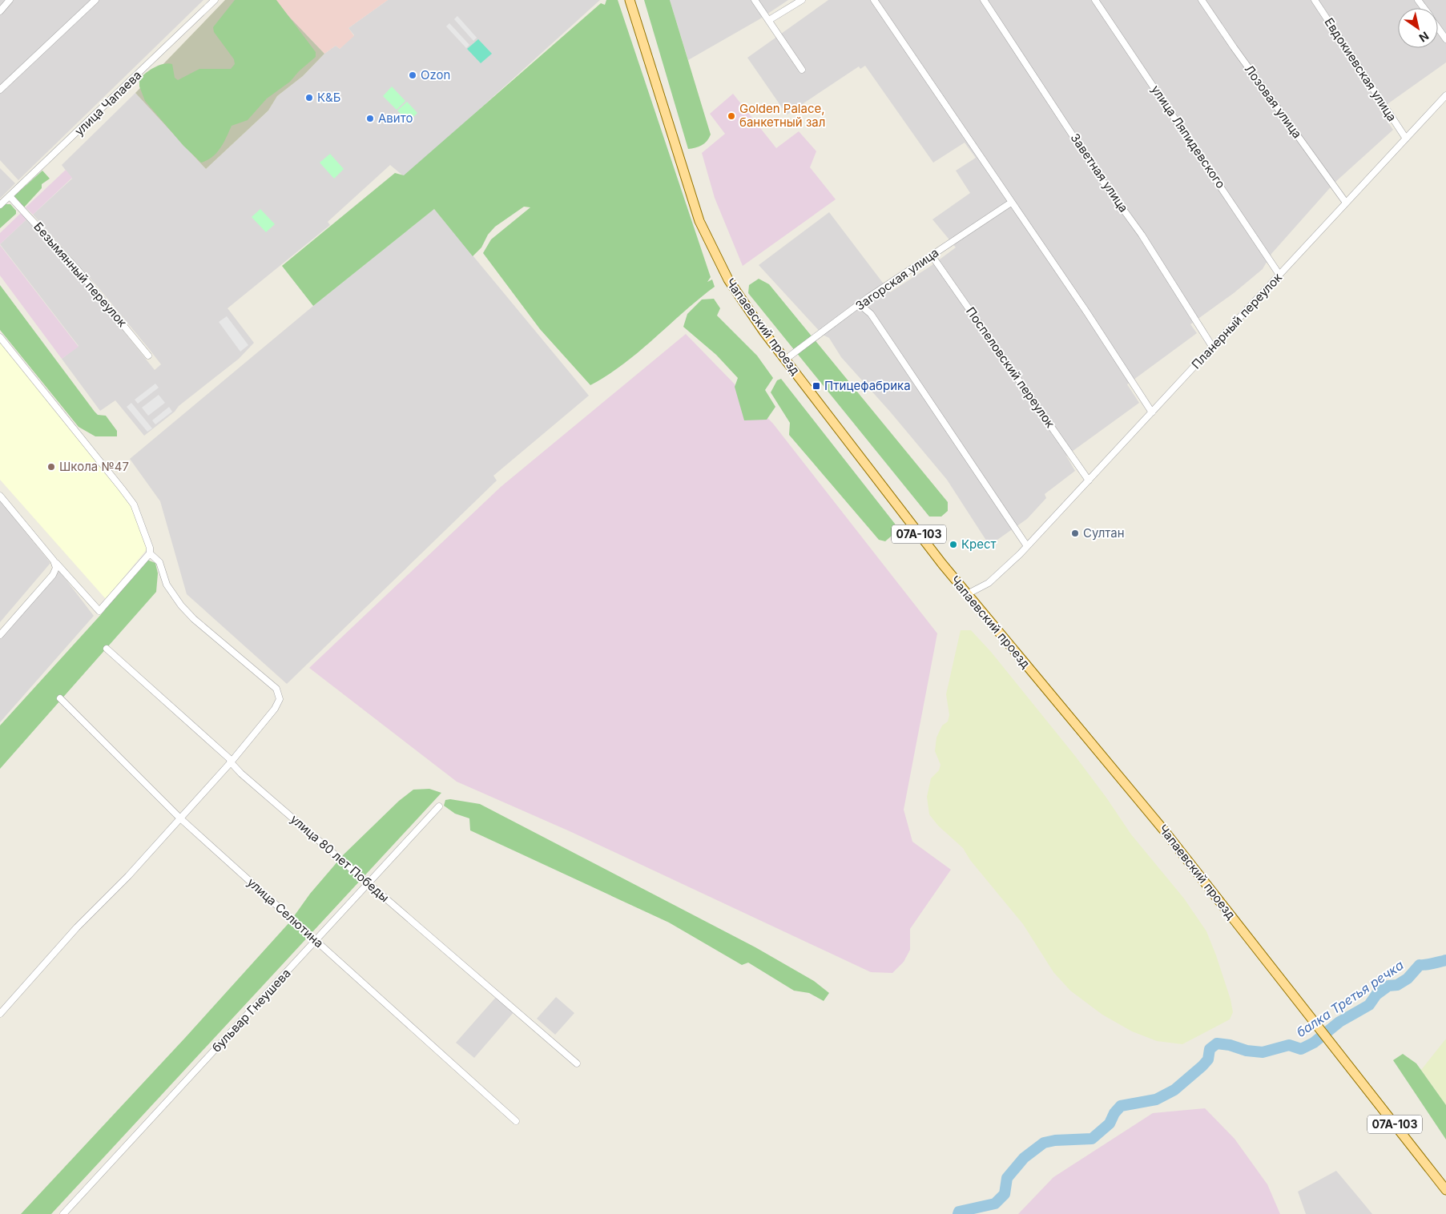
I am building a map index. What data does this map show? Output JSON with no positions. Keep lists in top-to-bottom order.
{
  "streets": {
    "main road": ["Чапаевский проезд", "07А-103"],
    "street": [
      "Евдокиевская улица",
      "Лозовая улица",
      "улица Чапаева",
      "улица Ляпидевского",
      "Заветная улица",
      "Безымянный переулок",
      "Загорская улица",
      "Планерный переулок",
      "Поспеловский переулок",
      "улица 80 лет Победы",
      "улица Селютина",
      "бульвар Гнеушева"
    ]
  },
  "crossings": [
    ["Евдокиевская улица", "Планерный переулок"],
    ["Лозовая улица", "Планерный переулок"],
    ["улица Чапаева", "Безымянный переулок"],
    ["улица Ляпидевского", "Планерный переулок"],
    ["Заветная улица", "Планерный переулок"],
    ["Загорская улица", "Чапаевский проезд"],
    ["Загорская улица", "Поспеловский переулок"],
    ["Планерный переулок", "Чапаевский проезд"],
    ["Планерный переулок", "Поспеловский переулок"],
    ["улица 80 лет Победы", "бульвар Гнеушева"],
    ["улица Селютина", "бульвар Гнеушева"]
  ],
  "water": ["балка Третья речка"],
  "places": {
    "other": [
      "Ozon",
      "К&Б",
      "Golden Palace, банкетный зал",
      "Авито",
      "Школа №47",
      "Султан",
      "Крест"
    ],
    "transit": ["Птицефабрика"]
  },
  "north": "bottom right"
}
